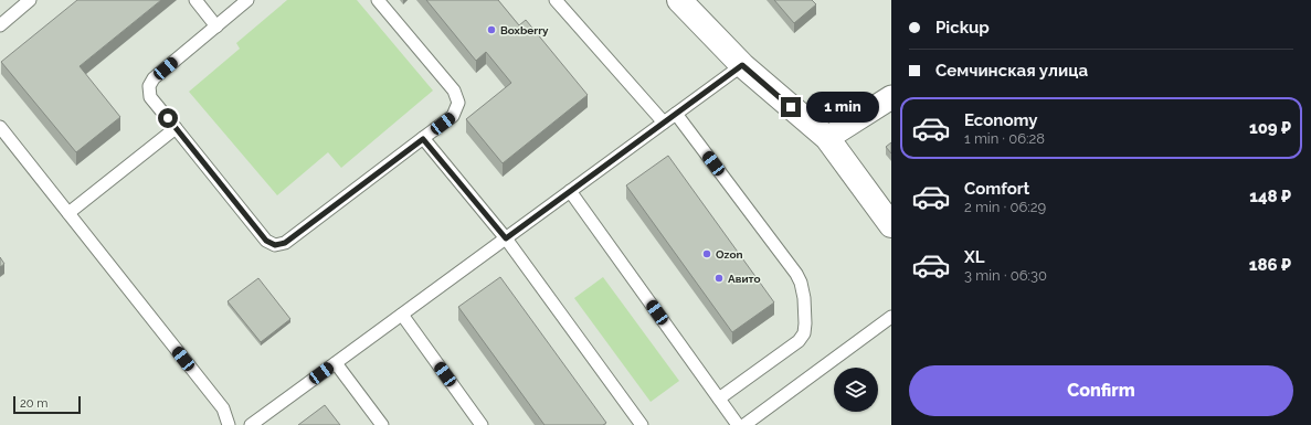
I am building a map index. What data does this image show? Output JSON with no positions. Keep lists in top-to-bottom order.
{
  "places": ["Boxberry", "Ozon", "Авито"],
  "scale_bar": "20 m",
  "page": {
    "banner": ["Pickup", "Семчинская улица"],
    "bubble": "1 min",
    "list": [
      {
        "name": "Economy",
        "note": "1 min · 06:28",
        "value": "109 ₽"
      },
      {
        "name": "Comfort",
        "note": "2 min · 06:29",
        "value": "148 ₽"
      },
      {
        "name": "XL",
        "note": "3 min · 06:30",
        "value": "186 ₽"
      }
    ],
    "buttons": "Confirm",
    "scale": "20 m"
  }
}
